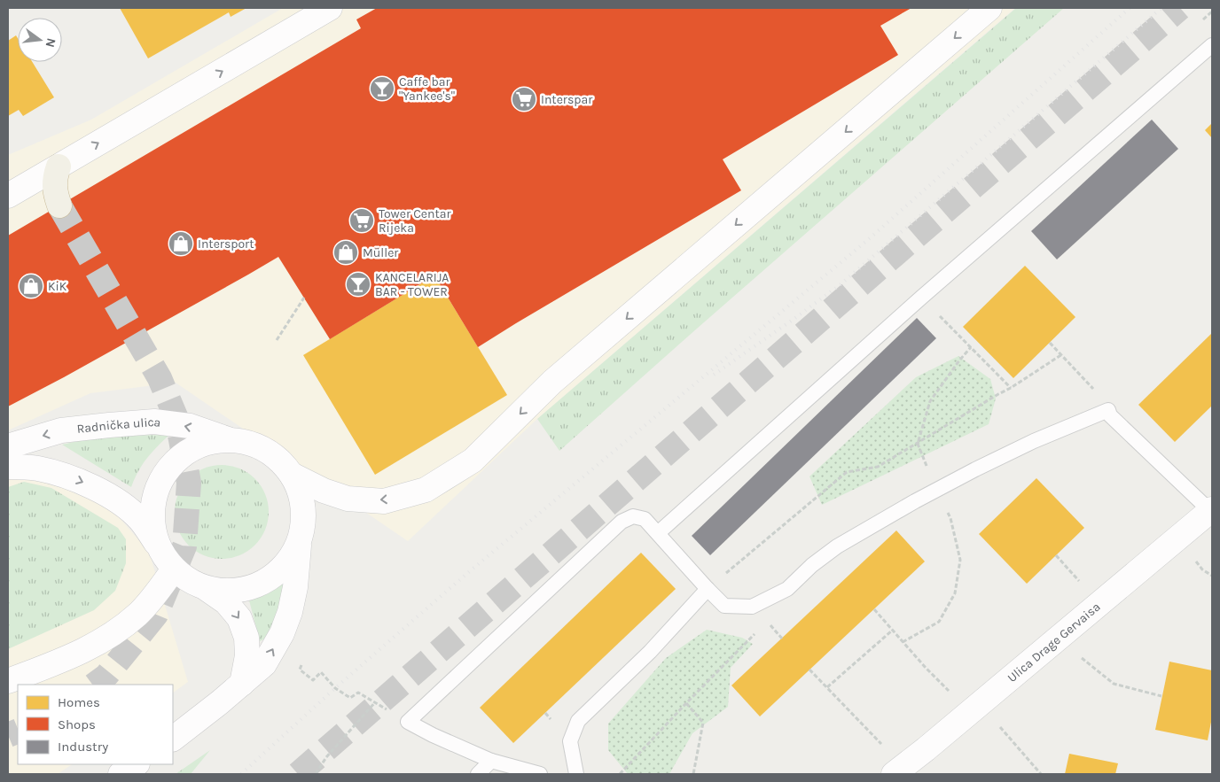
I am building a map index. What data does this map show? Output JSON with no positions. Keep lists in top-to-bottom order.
{
  "streets": {
    "street": ["Radnička ulica", "Ulica Drage Gervaisa"]
  },
  "places": {
    "bar": ["Caffe bar \"Yankee's\"", "KANCELARIJA BAR - TOWER"],
    "supermarket": ["Interspar", "Tower Centar Rijeka"],
    "shop": ["Intersport", "Müller", "KiK"]
  },
  "legend": ["Homes", "Shops", "Industry"],
  "north": "right"
}
